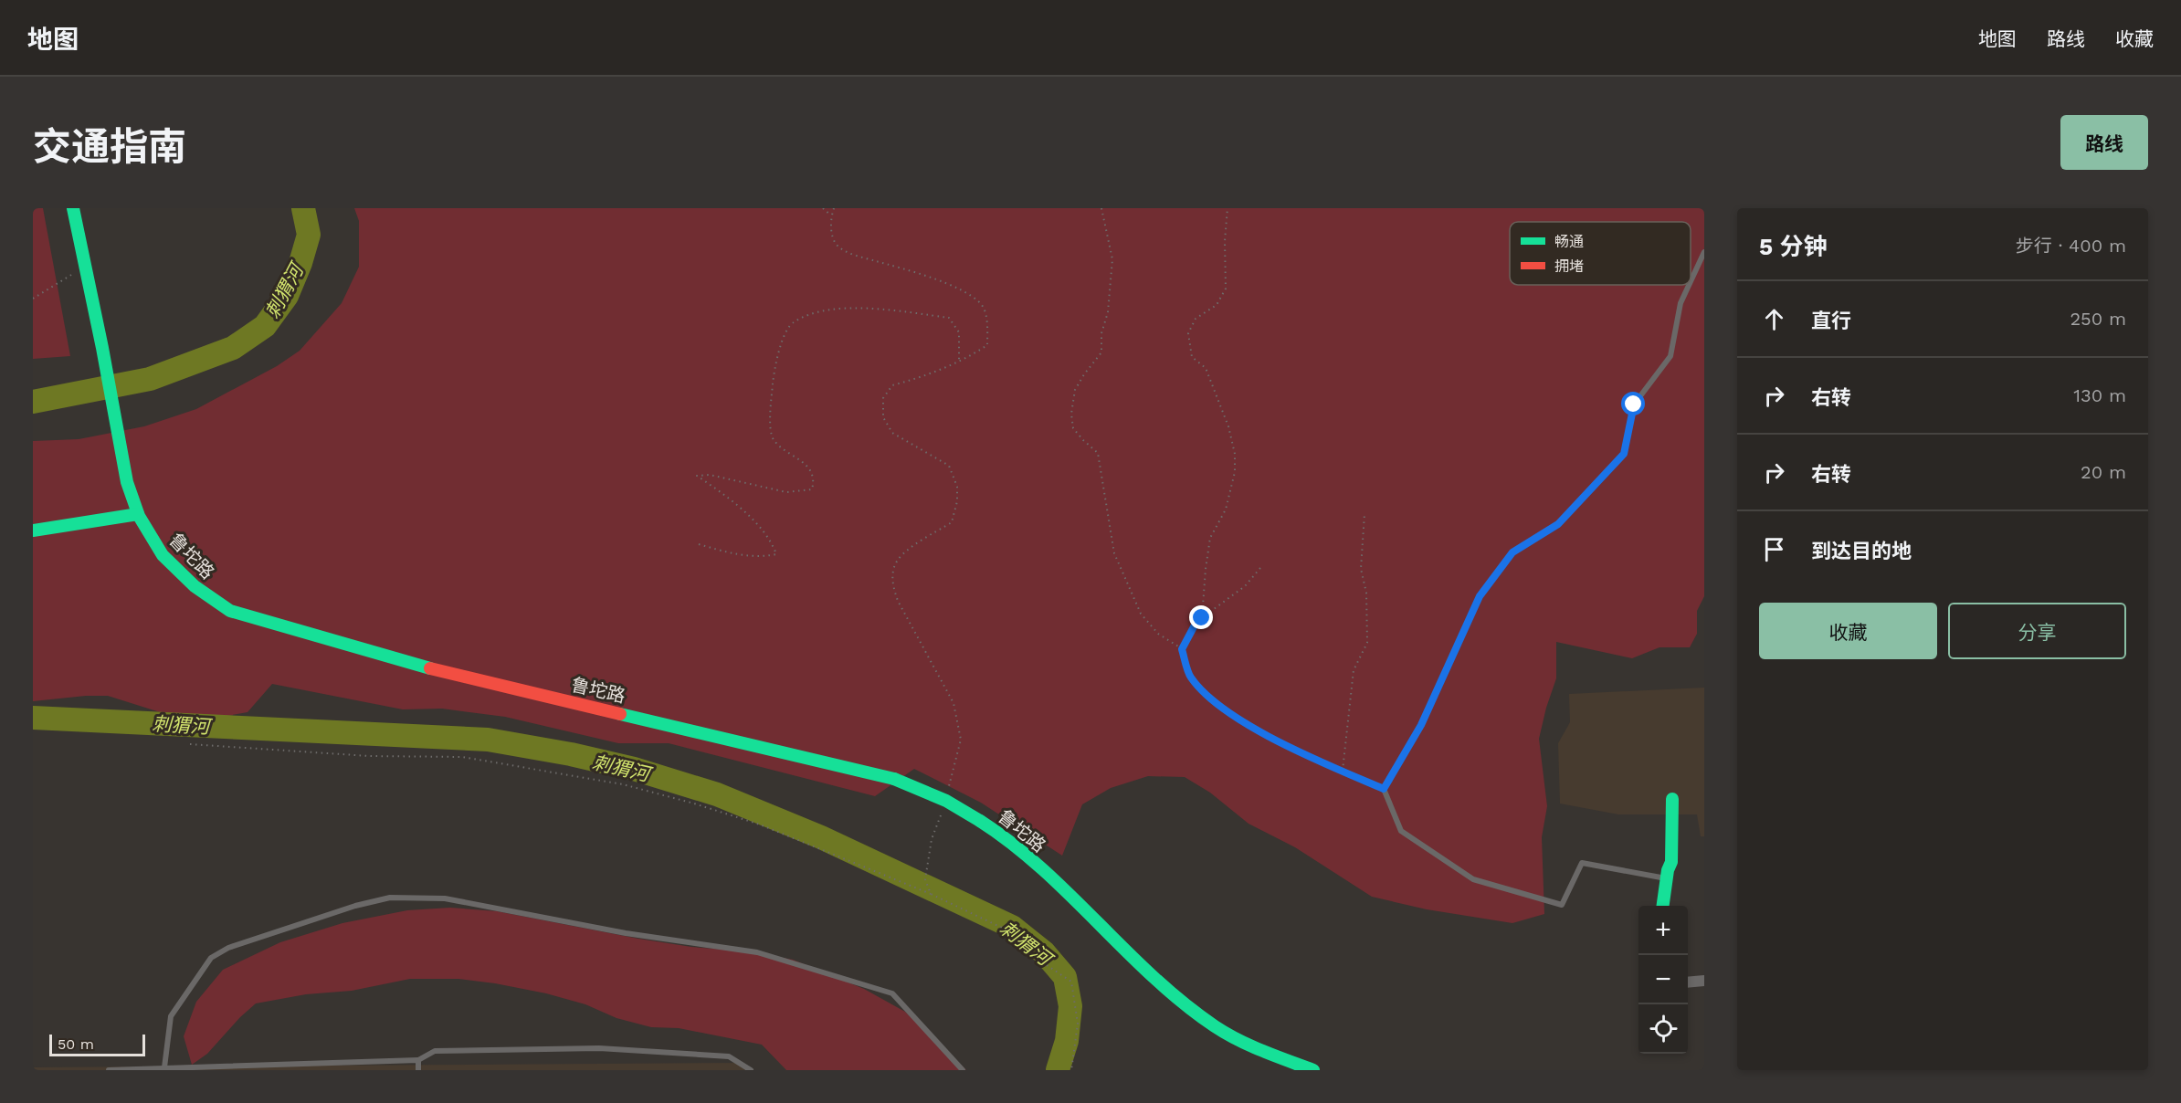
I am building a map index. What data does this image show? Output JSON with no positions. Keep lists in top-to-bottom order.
{
  "streets": {
    "main road": ["鲁坨路"]
  },
  "water": ["刺猬河"],
  "legend": ["畅通", "拥堵"],
  "scale_bar": "50 m",
  "page": {
    "header": "地图",
    "nav": ["地图", "路线", "收藏"],
    "title": "交通指南",
    "buttons": [
      "路线",
      ["收藏", "分享"]
    ],
    "heading": ["5 分钟", "步行 · 400 m"],
    "list": [
      ["直行", "250 m"],
      ["右转", "130 m"],
      ["右转", "20 m"],
      "到达目的地"
    ],
    "map_buttons": ["+", "−"],
    "scale": "50 m"
  }
}
